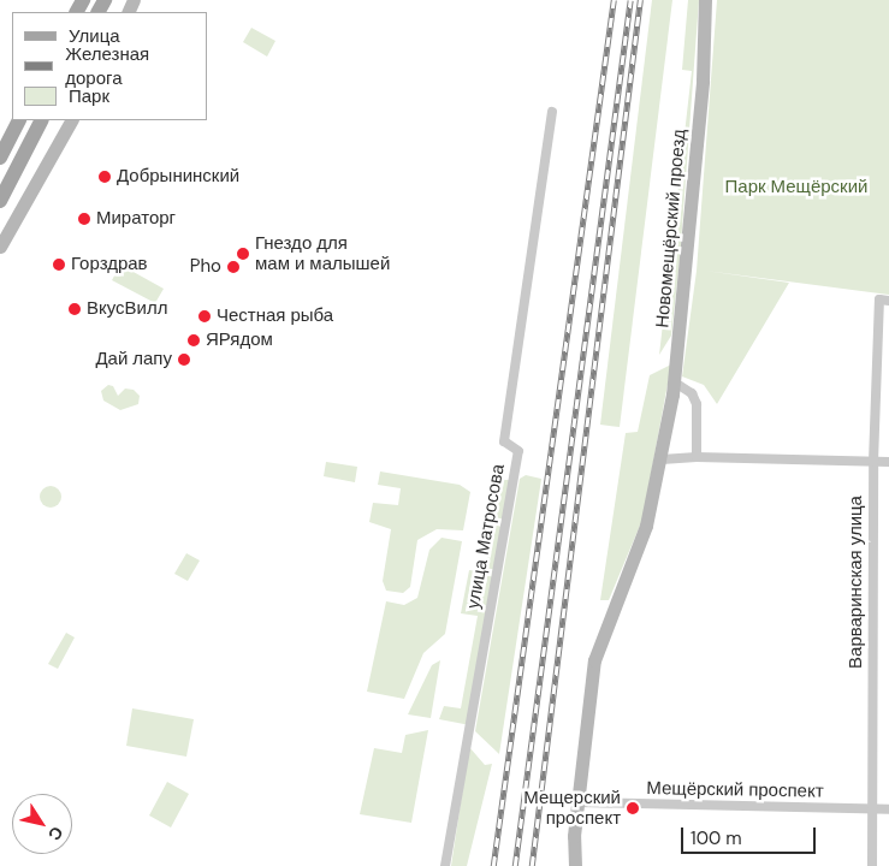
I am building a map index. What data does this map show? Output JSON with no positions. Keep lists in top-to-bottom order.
{
  "streets": {
    "street": [
      "Новомещёрский проезд",
      "улица Матросова",
      "Варваринская улица",
      "Мещёрский проспект"
    ]
  },
  "crossings": [
    ["Новомещёрский проезд", "Мещёрский проспект"],
    ["Варваринская улица", "Мещёрский проспект"]
  ],
  "parks": ["Парк Мещёрский"],
  "places": [
    "Добрынинский",
    "Мираторг",
    "Гнездо для мам и малышей",
    "Горздрав",
    "Pho",
    "ВкусВилл",
    "Честная рыба",
    "ЯРядом",
    "Дай лапу",
    "Мещерский проспект"
  ],
  "legend": ["Улица", "Железная дорога", "Парк"],
  "scale_bar": "100 m",
  "north": "bottom right"
}
